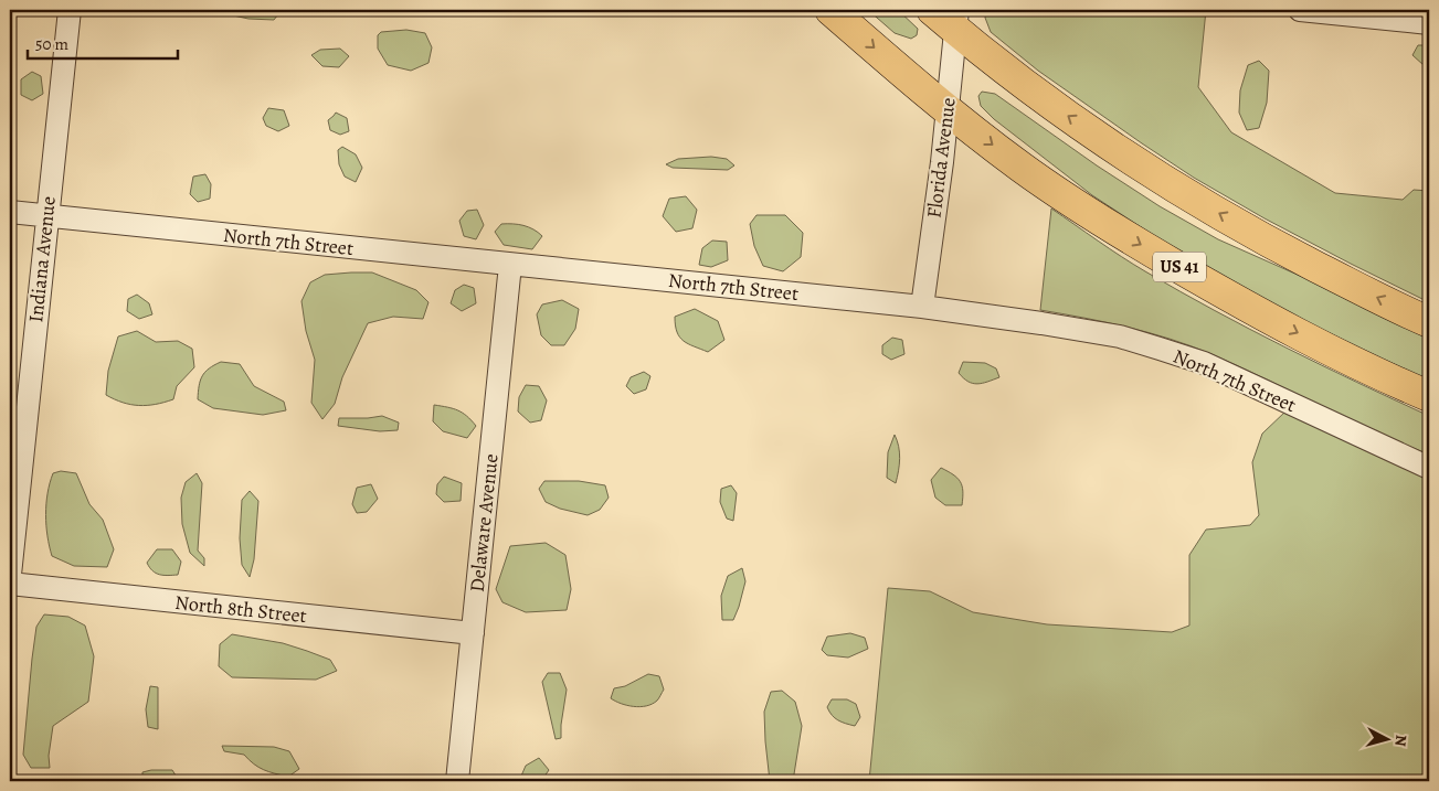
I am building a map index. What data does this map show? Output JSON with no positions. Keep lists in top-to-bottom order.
{
  "streets": {
    "main road": ["US 41"],
    "street": [
      "Florida Avenue",
      "North 7th Street",
      "Indiana Avenue",
      "Delaware Avenue",
      "North 8th Street"
    ]
  },
  "crossings": [
    ["Florida Avenue", "North 7th Street"],
    ["Florida Avenue", "US 41"],
    ["North 7th Street", "Indiana Avenue"],
    ["North 7th Street", "Delaware Avenue"],
    ["Delaware Avenue", "North 8th Street"]
  ],
  "scale_bar": "50 m",
  "north": "right"
}
